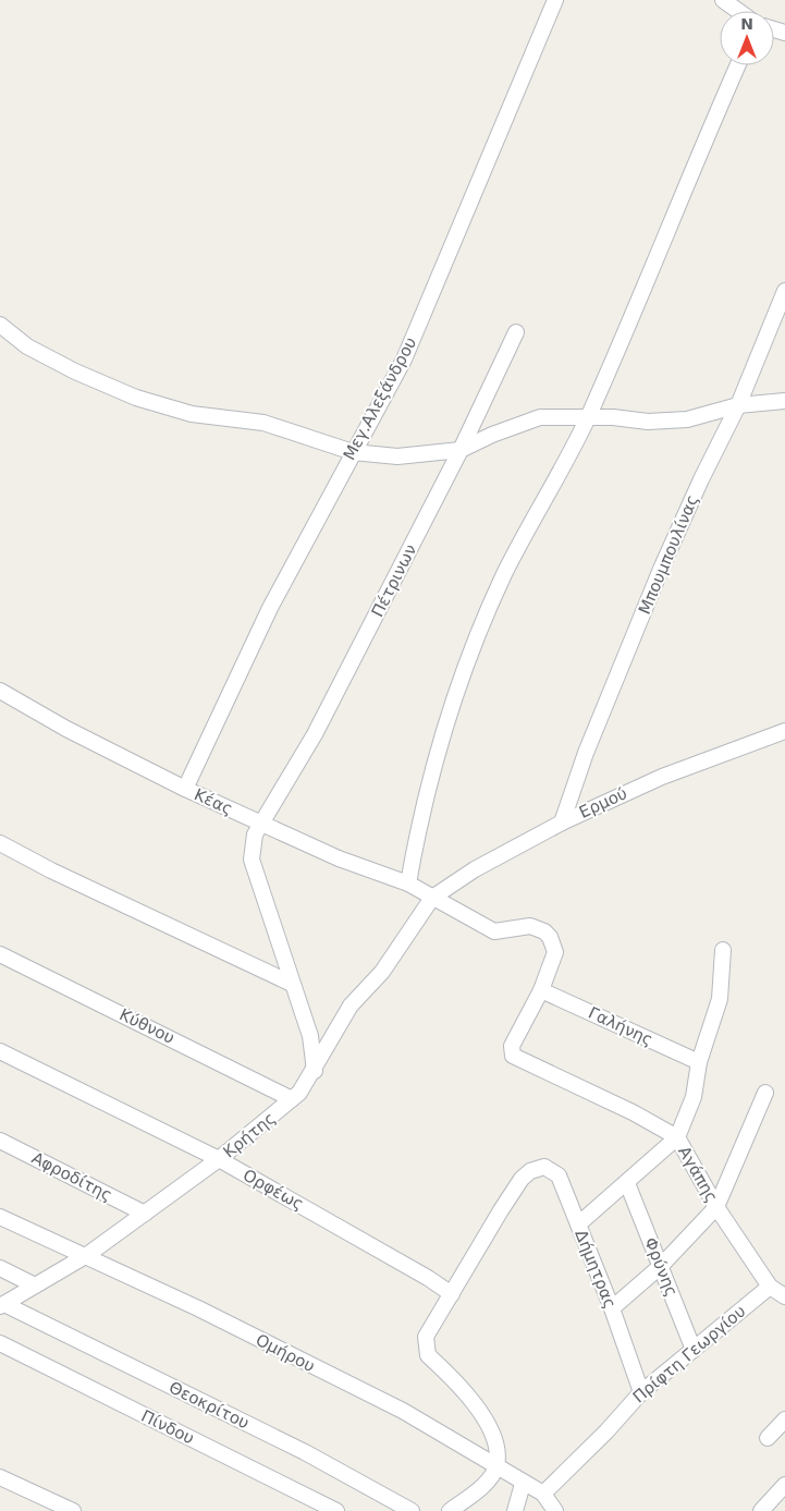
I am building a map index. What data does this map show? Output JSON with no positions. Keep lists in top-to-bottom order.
{
  "streets": {
    "street": [
      "Μεγ.Αλεξάνδρου",
      "Μπουμπουλίνας",
      "Πέτρινων",
      "Κέας",
      "Ερμού",
      "Κύθνου",
      "Γαλήνης",
      "Κρήτης",
      "Αγάπης",
      "Αφροδίτης",
      "Ορφέως",
      "Φρύνης",
      "Δήμητρας",
      "Ομήρου",
      "Πρίφτη Γεωργίου",
      "Θεοκρίτου",
      "Πίνδου"
    ]
  },
  "crossings": [
    ["Μεγ.Αλεξάνδρου", "Κέας"],
    ["Μπουμπουλίνας", "Ερμού"],
    ["Πέτρινων", "Κέας"],
    ["Πέτρινων", "Κρήτης"],
    ["Κέας", "Ερμού"],
    ["Κέας", "Γαλήνης"],
    ["Κέας", "Κρήτης"],
    ["Κέας", "Αγάπης"],
    ["Ερμού", "Κρήτης"],
    ["Κύθνου", "Κρήτης"],
    ["Κρήτης", "Αφροδίτης"],
    ["Κρήτης", "Ορφέως"],
    ["Κρήτης", "Ομήρου"],
    ["Κρήτης", "Θεοκρίτου"],
    ["Αγάπης", "Πρίφτη Γεωργίου"],
    ["Ορφέως", "Δήμητρας"],
    ["Φρύνης", "Πρίφτη Γεωργίου"],
    ["Δήμητρας", "Πρίφτη Γεωργίου"],
    ["Ομήρου", "Πρίφτη Γεωργίου"]
  ],
  "north": "top"
}
